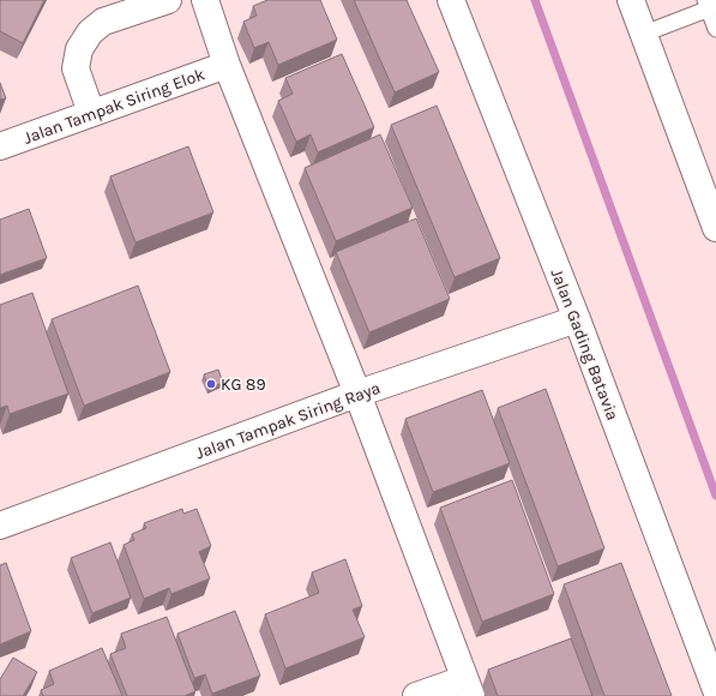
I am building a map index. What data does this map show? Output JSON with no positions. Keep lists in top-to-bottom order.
{
  "streets": {
    "street": ["Jalan Tampak Siring Elok", "Jalan Gading Batavia", "Jalan Tampak Siring Raya"]
  },
  "crossings": [
    ["Jalan Gading Batavia", "Jalan Tampak Siring Raya"]
  ],
  "places": ["KG 89"]
}
